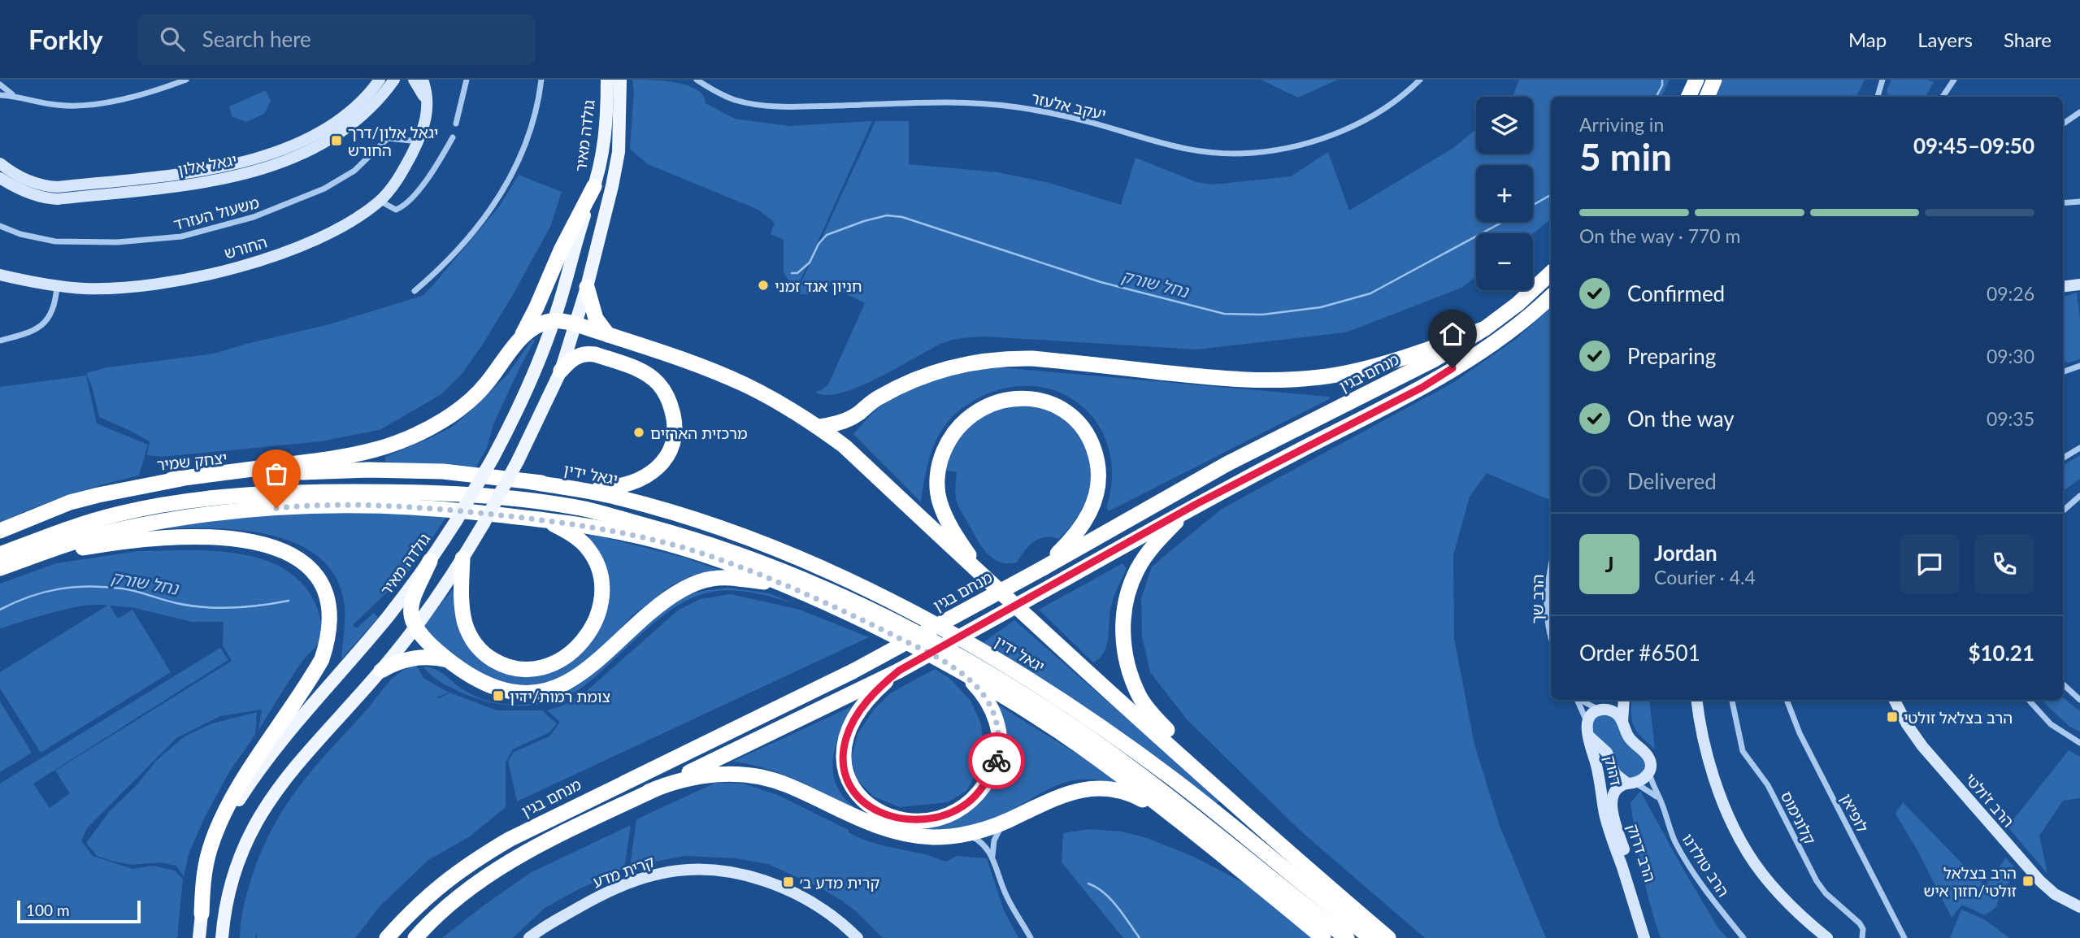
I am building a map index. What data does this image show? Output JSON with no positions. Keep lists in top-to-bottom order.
{
  "streets": {
    "highway": ["מנחם בגין", "יצחק שמיר", "יגאל ידין"],
    "main road": ["גולדה מאיר"],
    "street": [
      "יעקב אלעזר",
      "יגאל אלון",
      "משעול העזרד",
      "החורש",
      "הרב שך",
      "דרוק",
      "הרב ז'ולטי",
      "לופיאן",
      "קלונימוס",
      "הרב דרוק",
      "הרב טולדנו",
      "קרית מדע"
    ]
  },
  "crossings": [
    ["משעול העזרד", "החורש"],
    ["יצחק שמיר", "יגאל ידין"],
    ["דרוק", "הרב דרוק"],
    ["הרב דרוק", "הרב טולדנו"]
  ],
  "water": ["נחל שורק"],
  "places": {
    "transit": [
      "יגאל אלון/דרך החורש",
      "צומת רמות/ידין",
      "הרב בצלאל זולטי",
      "הרב בצלאל זולטי/חזון איש",
      "קרית מדע ב׳"
    ],
    "other": ["חניון אגד זמני", "מרכזית הארזים"]
  },
  "scale_bar": "100 m",
  "page": {
    "header": "Forkly",
    "search": "Search here",
    "nav": ["Map", "Layers", "Share"],
    "map_buttons": ["+", "−"],
    "heading": ["5 min", "Arriving in", "09:45–09:50"],
    "panel": [
      "Jordan",
      "Courier · 4.4",
      "Order #6501",
      "$10.21"
    ],
    "bar": "On the way · 770 m",
    "list": [
      ["Confirmed", "09:26"],
      ["Preparing", "09:30"],
      ["On the way", "09:35"],
      "Delivered"
    ],
    "round": "J",
    "scale": "100 m"
  }
}
